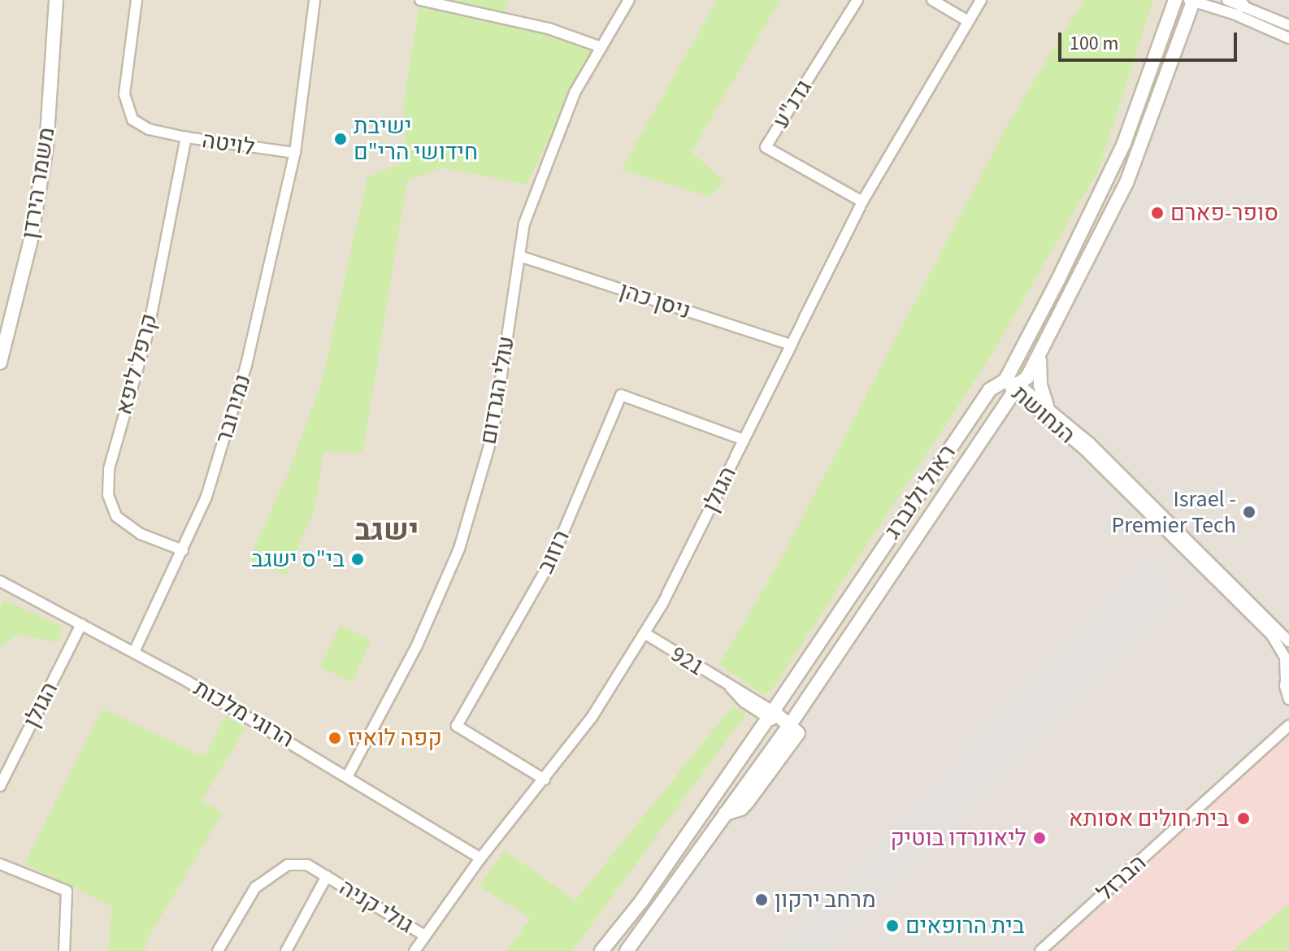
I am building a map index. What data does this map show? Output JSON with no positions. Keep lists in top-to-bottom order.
{
  "streets": {
    "street": [
      "גדנ\"ע",
      "לויטה",
      "משמר הירדן",
      "ניסן כהן",
      "קרפל ליפא",
      "עולי הגרדום",
      "נמירובר",
      "הנחושת",
      "הגולן",
      "ראול ולנברג",
      "רוזוב",
      "921",
      "הרוגי מלכות",
      "הברזל",
      "גולי קניה"
    ]
  },
  "crossings": [
    ["גדנ\"ע", "הגולן"],
    ["לויטה", "קרפל ליפא"],
    ["לויטה", "נמירובר"],
    ["ניסן כהן", "עולי הגרדום"],
    ["ניסן כהן", "הגולן"],
    ["קרפל ליפא", "נמירובר"],
    ["עולי הגרדום", "הרוגי מלכות"],
    ["נמירובר", "הרוגי מלכות"],
    ["הנחושת", "ראול ולנברג"],
    ["הגולן", "רוזוב"],
    ["הגולן", "921"],
    ["הגולן", "הרוגי מלכות"],
    ["הגולן", "גולי קניה"],
    ["ראול ולנברג", "921"]
  ],
  "districts": ["ישגב"],
  "places": [
    "ישיבת חידושי הרי\"ם",
    "סופר-פארם",
    "Israel - Premier Tech",
    "בי\"ס ישגב",
    "קפה לואיז",
    "בית חולים אסותא",
    "ליאונרדו בוטיק",
    "מרחב ירקון",
    "בית הרופאים"
  ],
  "scale_bar": "100 m"
}
